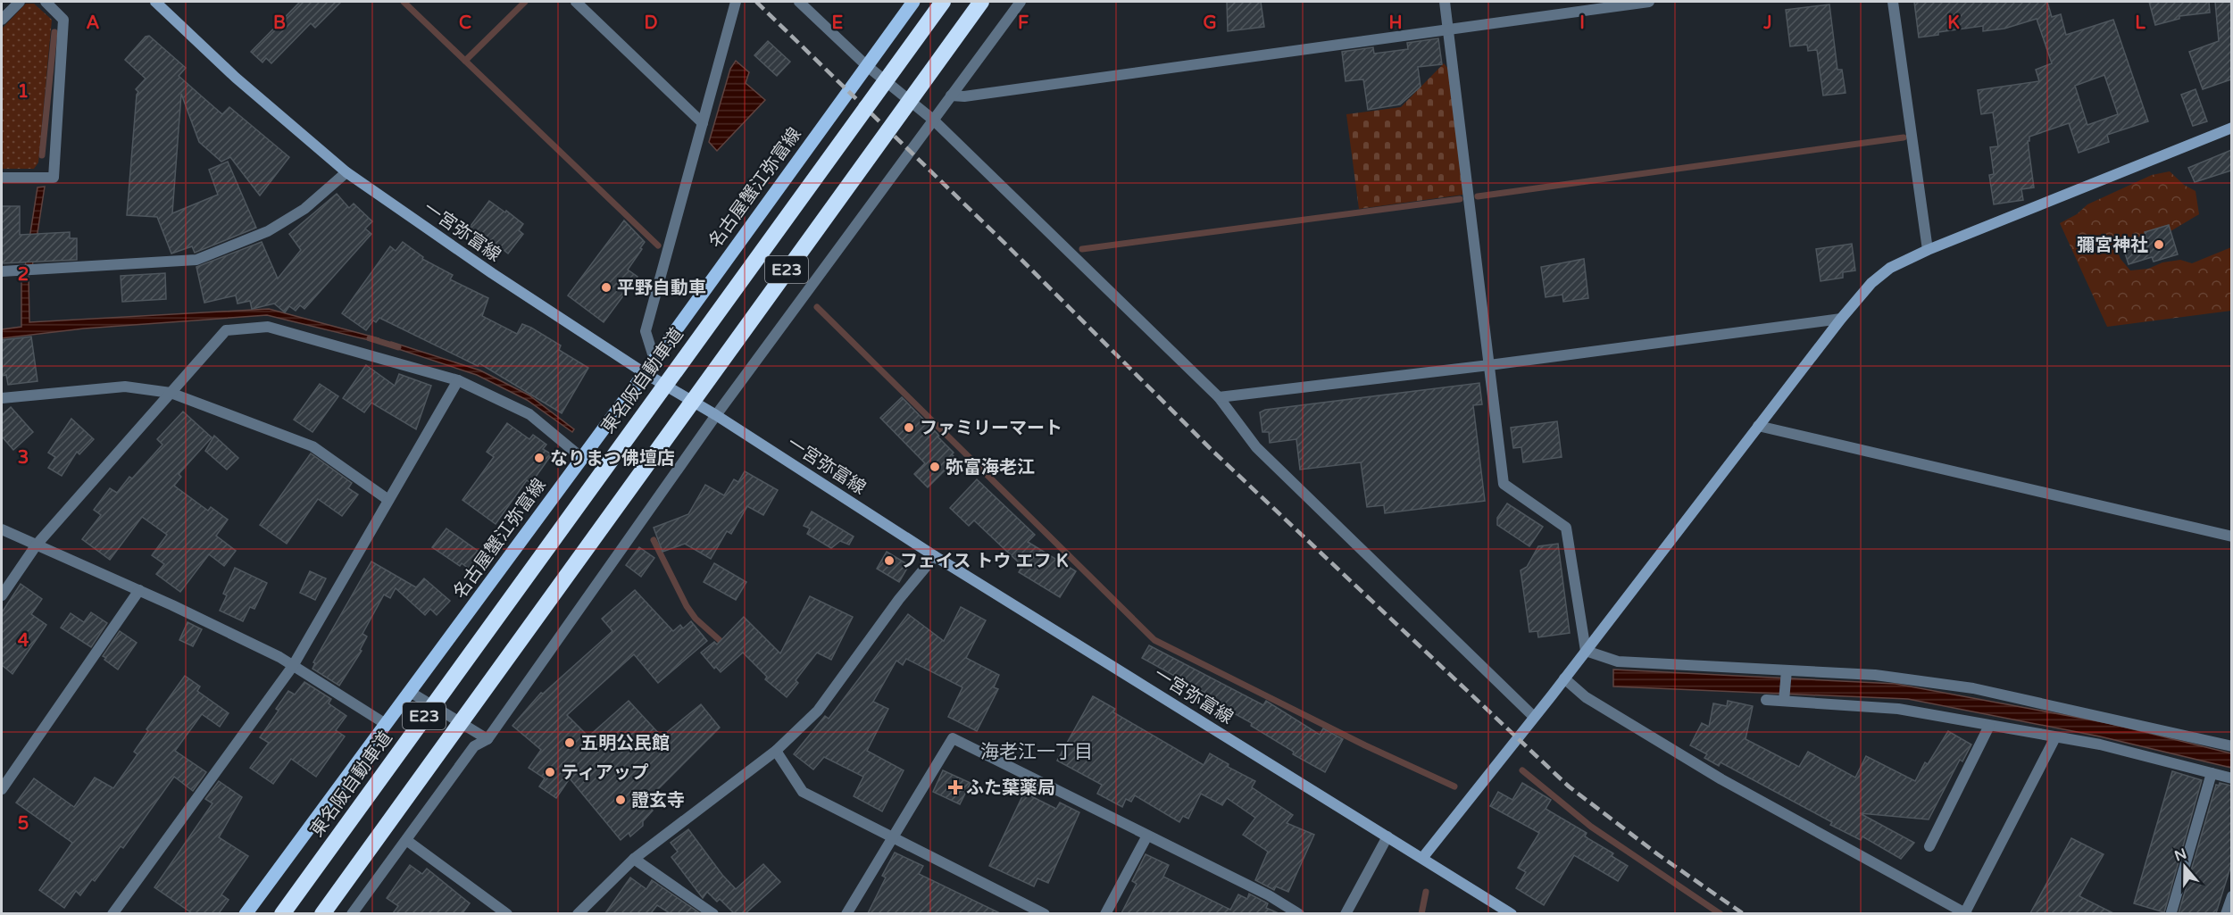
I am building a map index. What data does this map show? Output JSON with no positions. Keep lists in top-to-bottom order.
{
  "streets": {
    "highway": ["E23", "東名阪自動車道"],
    "main road": ["名古屋蟹江弥富線", "一宮弥富線"]
  },
  "crossings": [
    ["名古屋蟹江弥富線", "一宮弥富線"]
  ],
  "districts": ["海老江一丁目"],
  "places": {
    "other": [
      "彌宮神社",
      "平野自動車",
      "ファミリーマート",
      "なりまつ佛壇店",
      "弥富海老江",
      "フェイス トウ エフ K",
      "五明公民館",
      "ティアップ",
      "證玄寺"
    ],
    "health": ["ふた葉薬局"]
  },
  "north": "top",
  "grid": {
    "columns": [
      "A",
      "B",
      "C",
      "D",
      "E",
      "F",
      "G",
      "H",
      "I",
      "J",
      "K",
      "L"
    ],
    "rows": [
      "1",
      "2",
      "3",
      "4",
      "5"
    ]
  }
}
